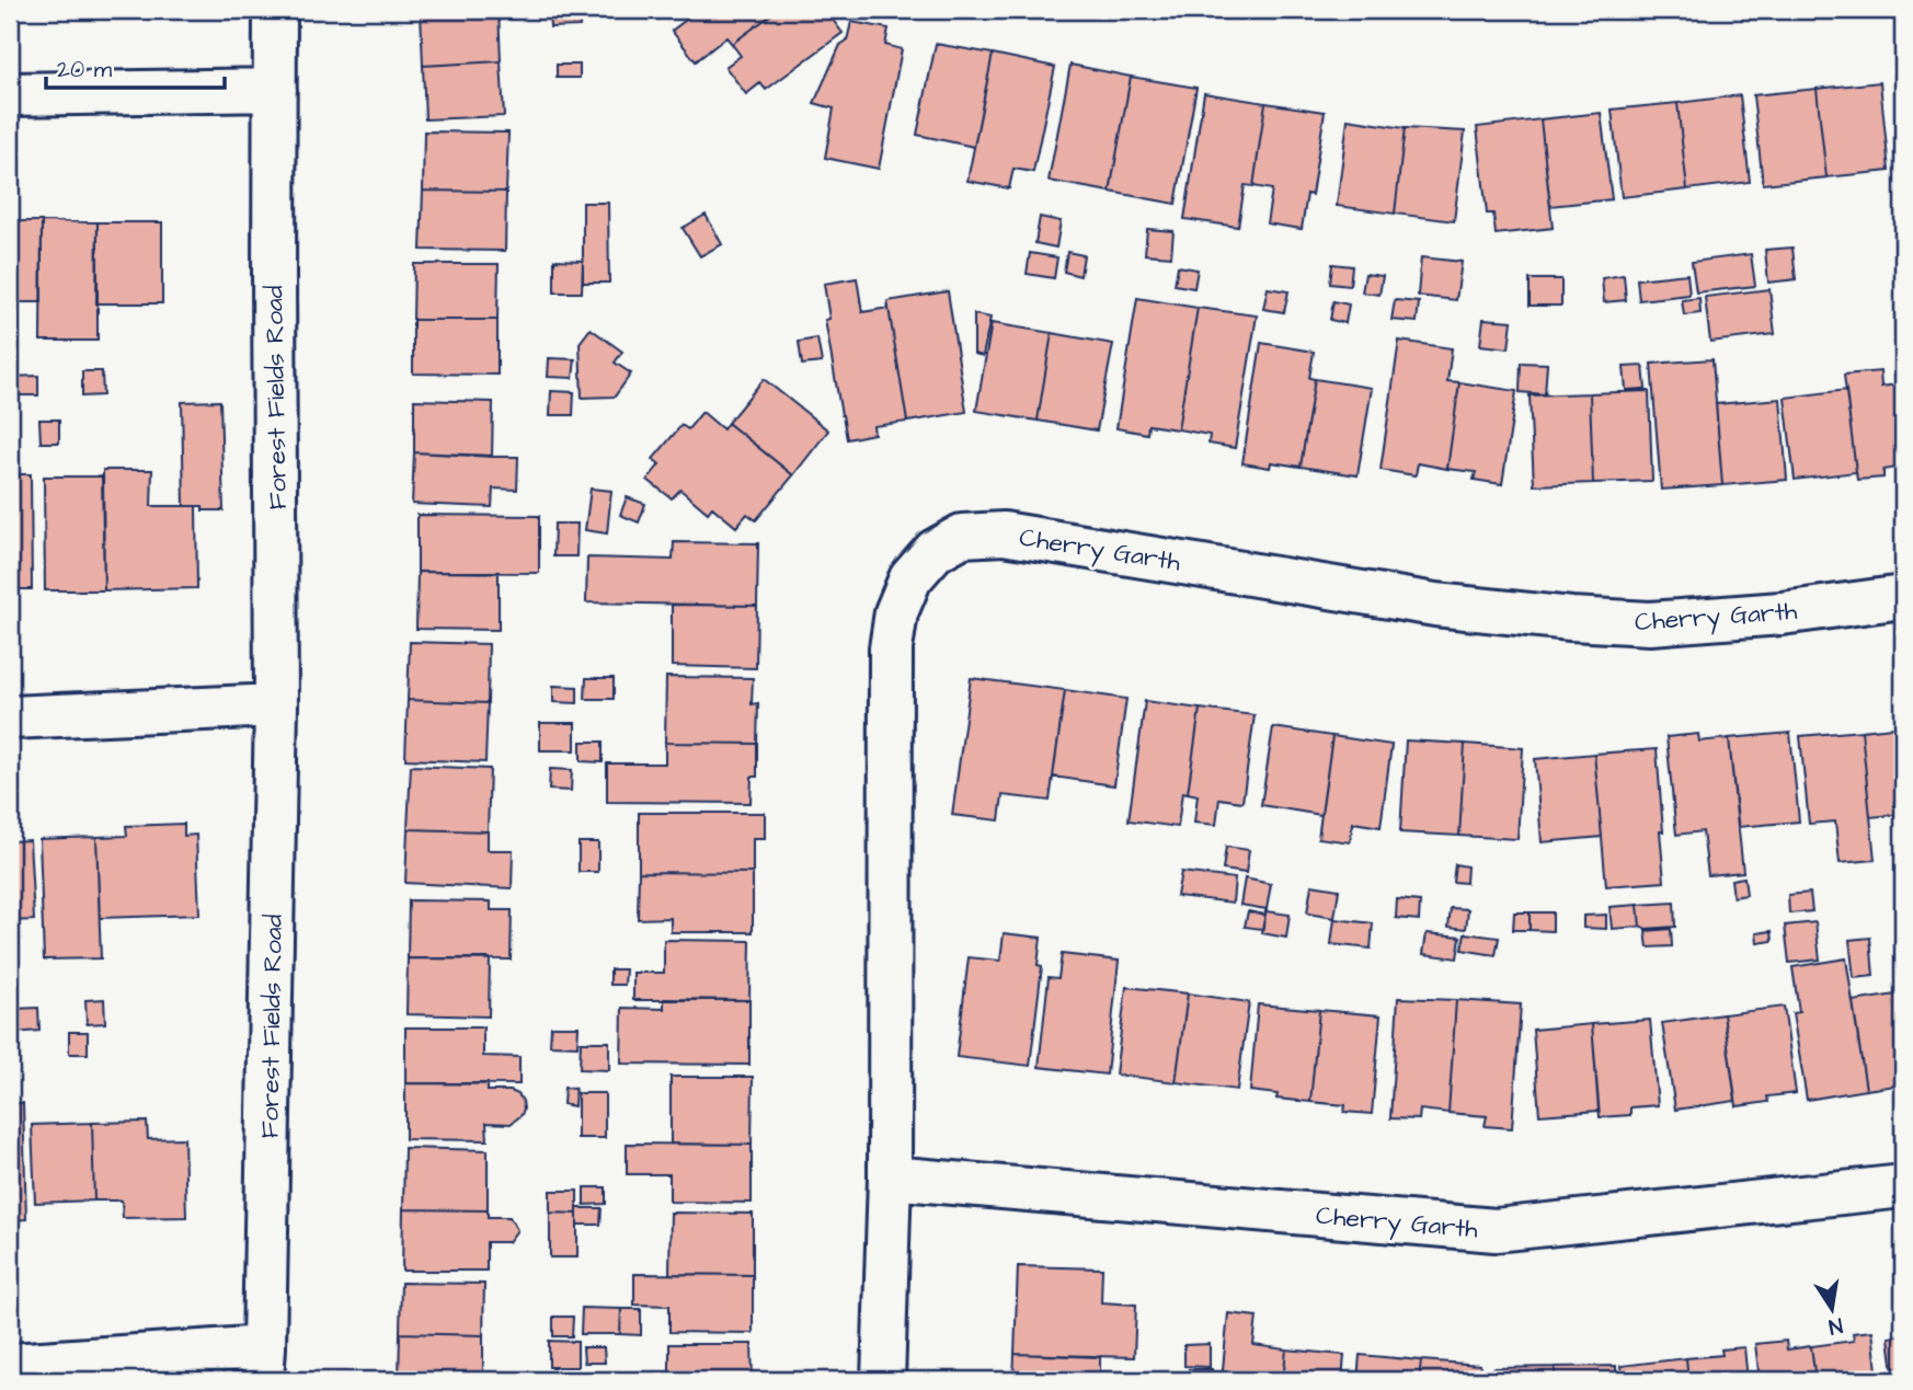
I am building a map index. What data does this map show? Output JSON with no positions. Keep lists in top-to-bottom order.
{
  "streets": {
    "street": ["Forest Fields Road", "Cherry Garth"]
  },
  "scale_bar": "20 m",
  "north": "bottom"
}
